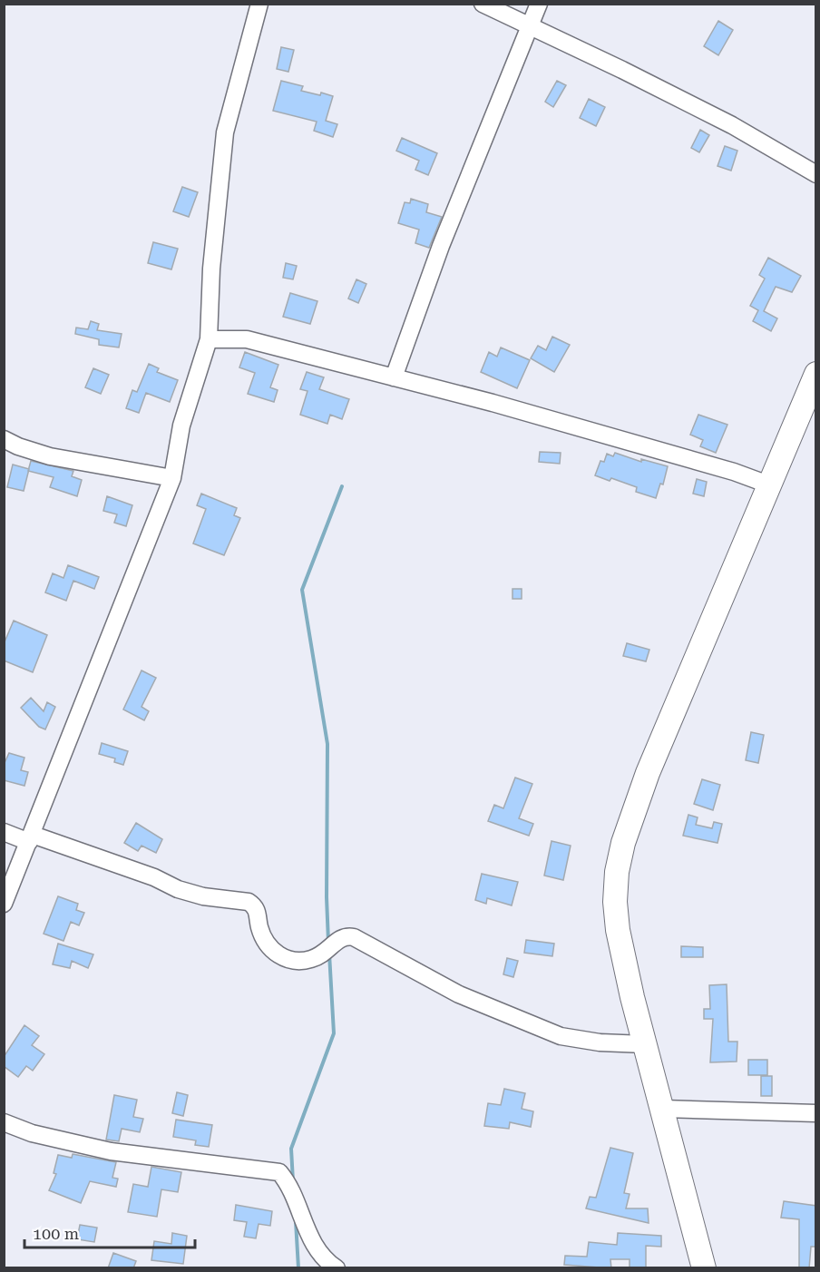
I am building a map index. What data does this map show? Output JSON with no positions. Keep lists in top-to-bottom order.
{
  "scale_bar": "100 m"
}
